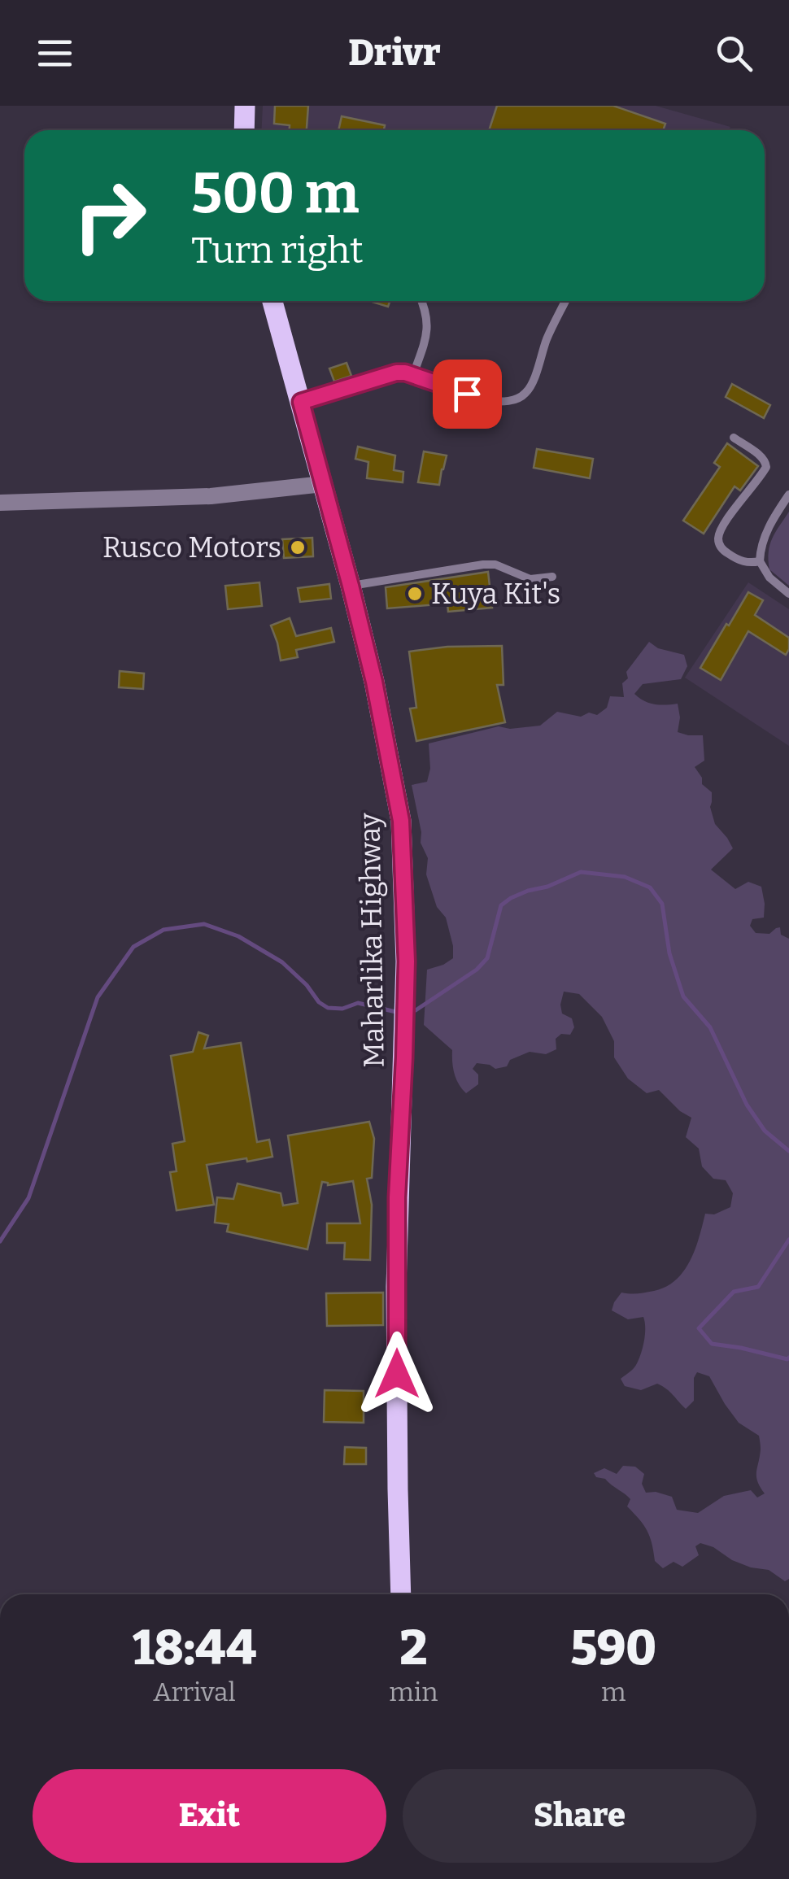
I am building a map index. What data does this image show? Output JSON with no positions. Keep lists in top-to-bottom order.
{
  "streets": {
    "main road": ["Maharlika Highway"]
  },
  "places": ["Rusco Motors", "Kuya Kit's"],
  "page": {
    "header": "Drivr",
    "turn": ["500 m", "Turn right"],
    "eta": [
      "18:44",
      "Arrival",
      "2",
      "min",
      "590",
      "m"
    ],
    "buttons": ["Exit", "Share"]
  }
}
